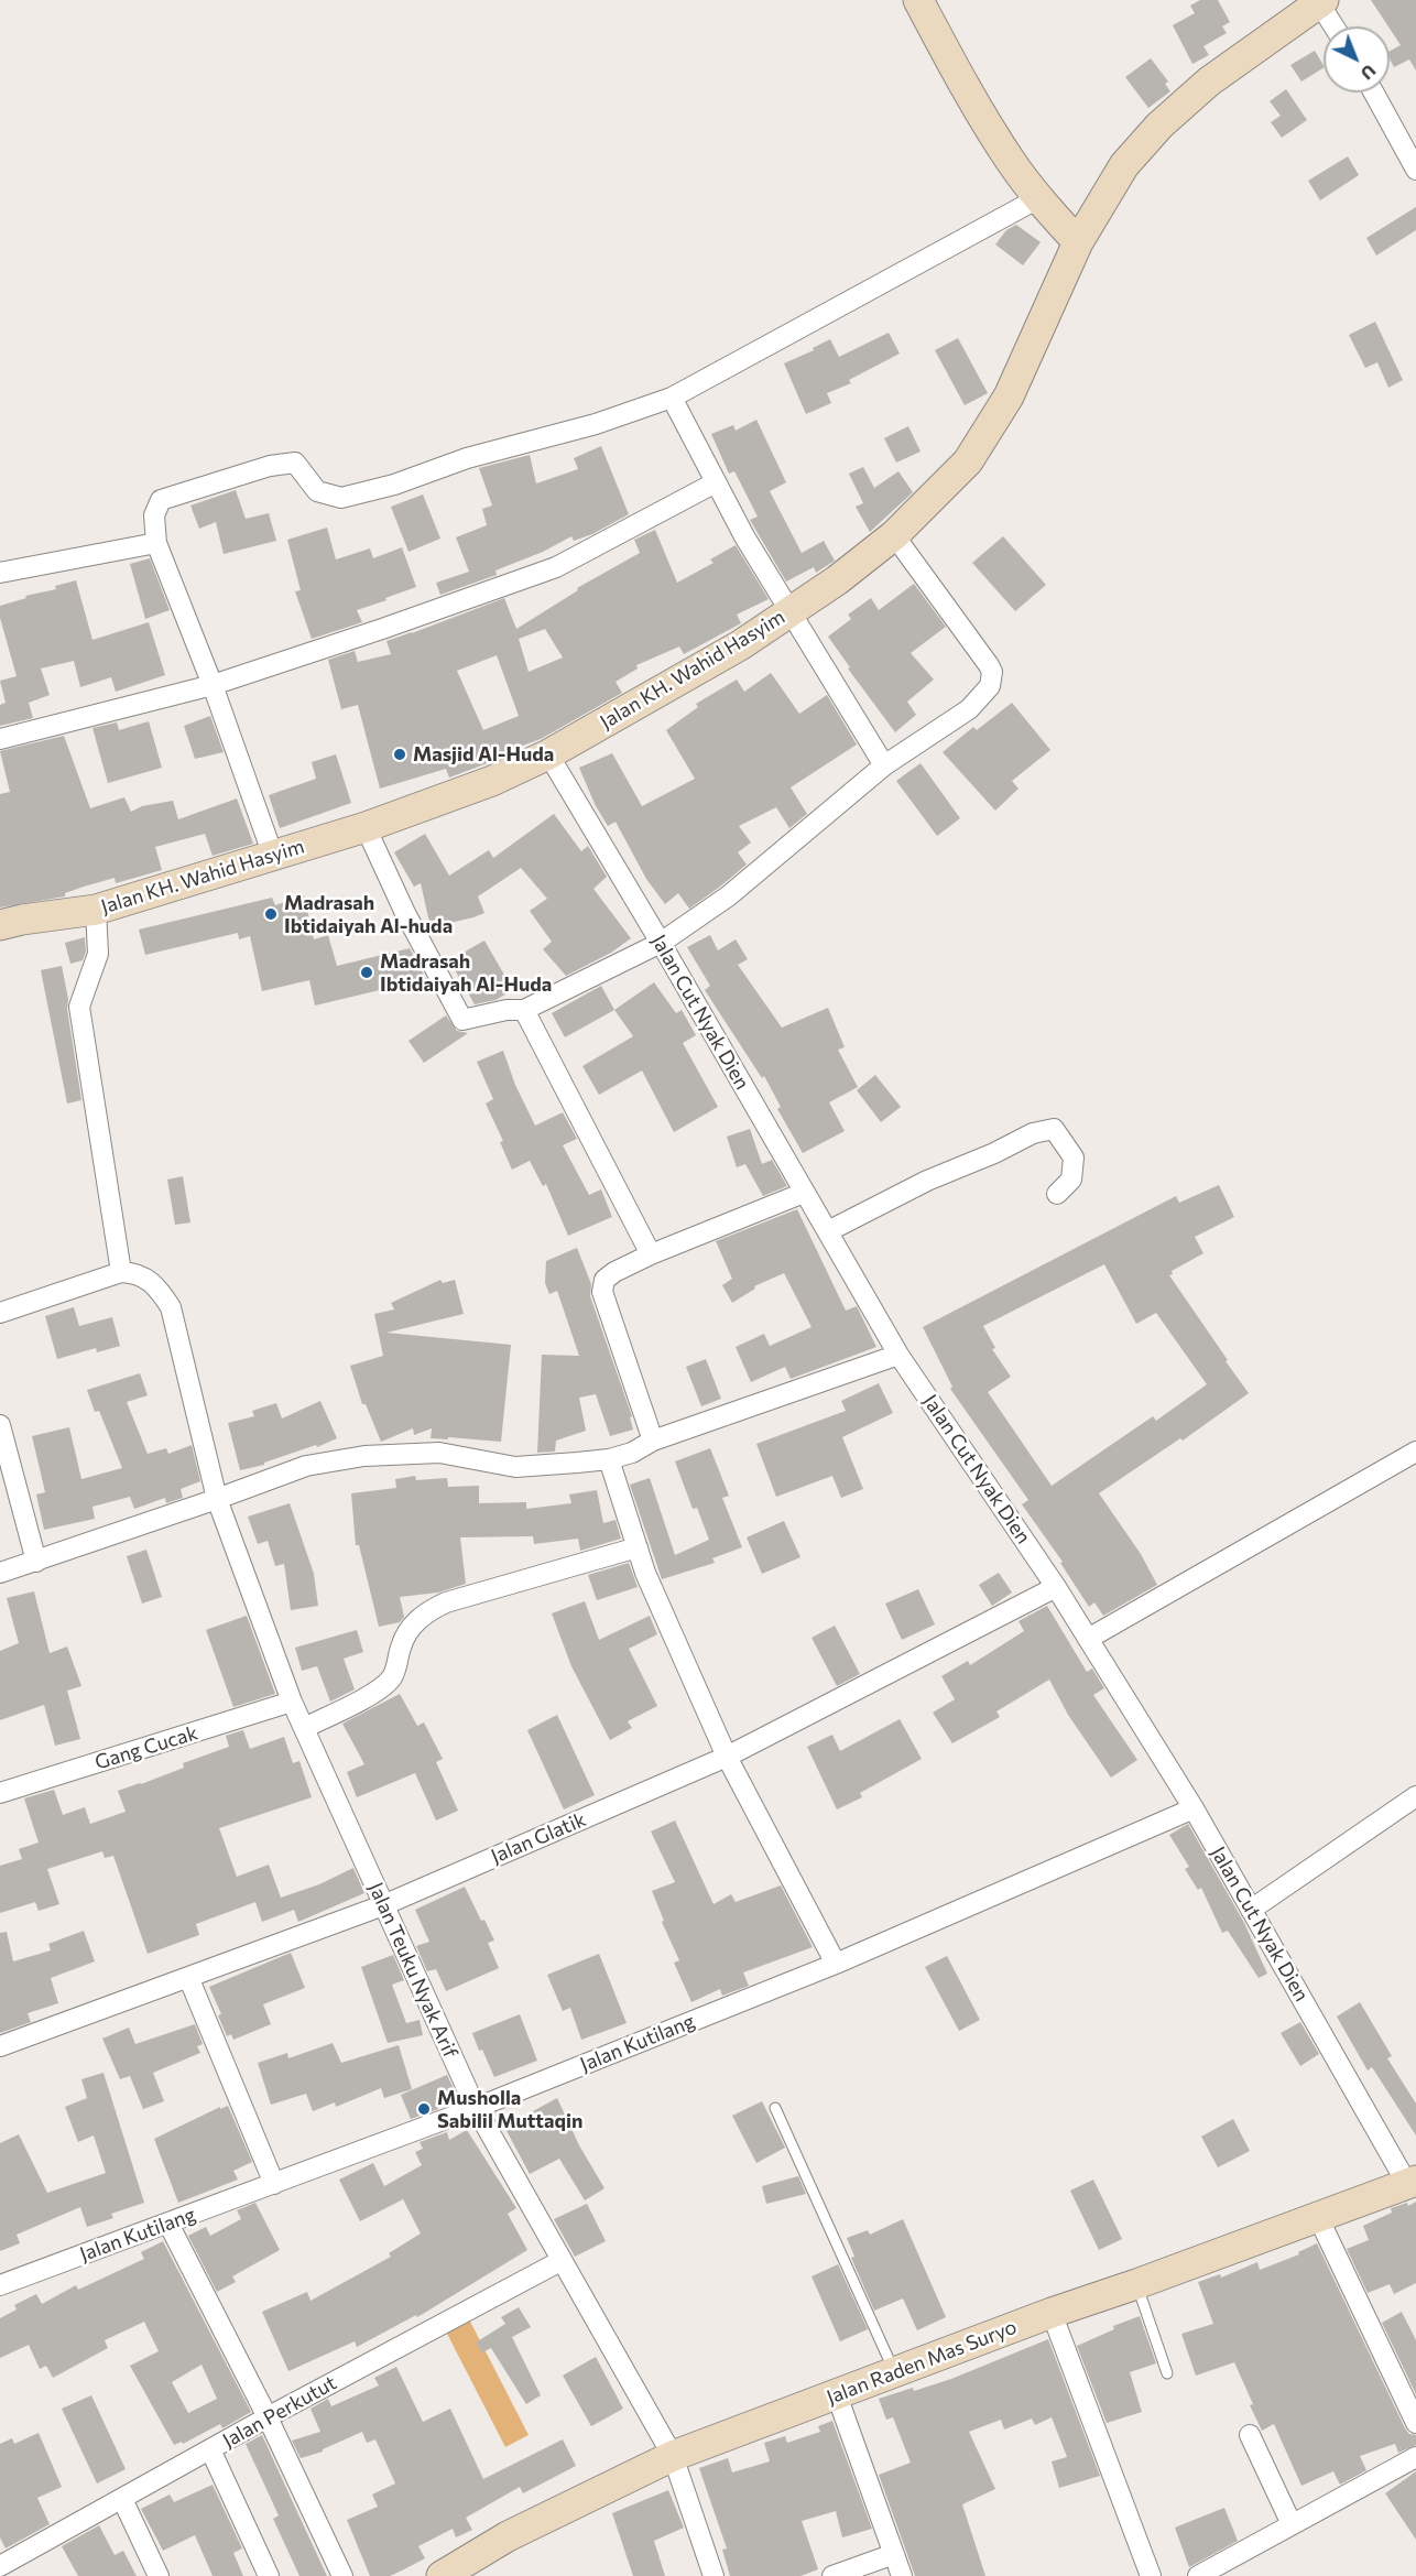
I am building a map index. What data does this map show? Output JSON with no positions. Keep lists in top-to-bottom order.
{
  "streets": {
    "street": [
      "Jalan KH. Wahid Hasyim",
      "Jalan Cut Nyak Dien",
      "Gang Cucak",
      "Jalan Glatik",
      "Jalan Teuku Nyak Arif",
      "Jalan Kutilang",
      "Jalan Raden Mas Suryo",
      "Jalan Perkutut"
    ]
  },
  "crossings": [
    ["Jalan KH. Wahid Hasyim", "Jalan Cut Nyak Dien"],
    ["Jalan Cut Nyak Dien", "Jalan Glatik"],
    ["Jalan Cut Nyak Dien", "Jalan Kutilang"],
    ["Jalan Cut Nyak Dien", "Jalan Raden Mas Suryo"],
    ["Gang Cucak", "Jalan Teuku Nyak Arif"],
    ["Jalan Glatik", "Jalan Teuku Nyak Arif"],
    ["Jalan Teuku Nyak Arif", "Jalan Kutilang"],
    ["Jalan Teuku Nyak Arif", "Jalan Raden Mas Suryo"],
    ["Jalan Teuku Nyak Arif", "Jalan Perkutut"]
  ],
  "places": [
    "Masjid Al-Huda",
    "Madrasah Ibtidaiyah Al-huda",
    "Madrasah Ibtidaiyah Al-Huda",
    "Musholla Sabilil Muttaqin"
  ],
  "north": "bottom right"
}
